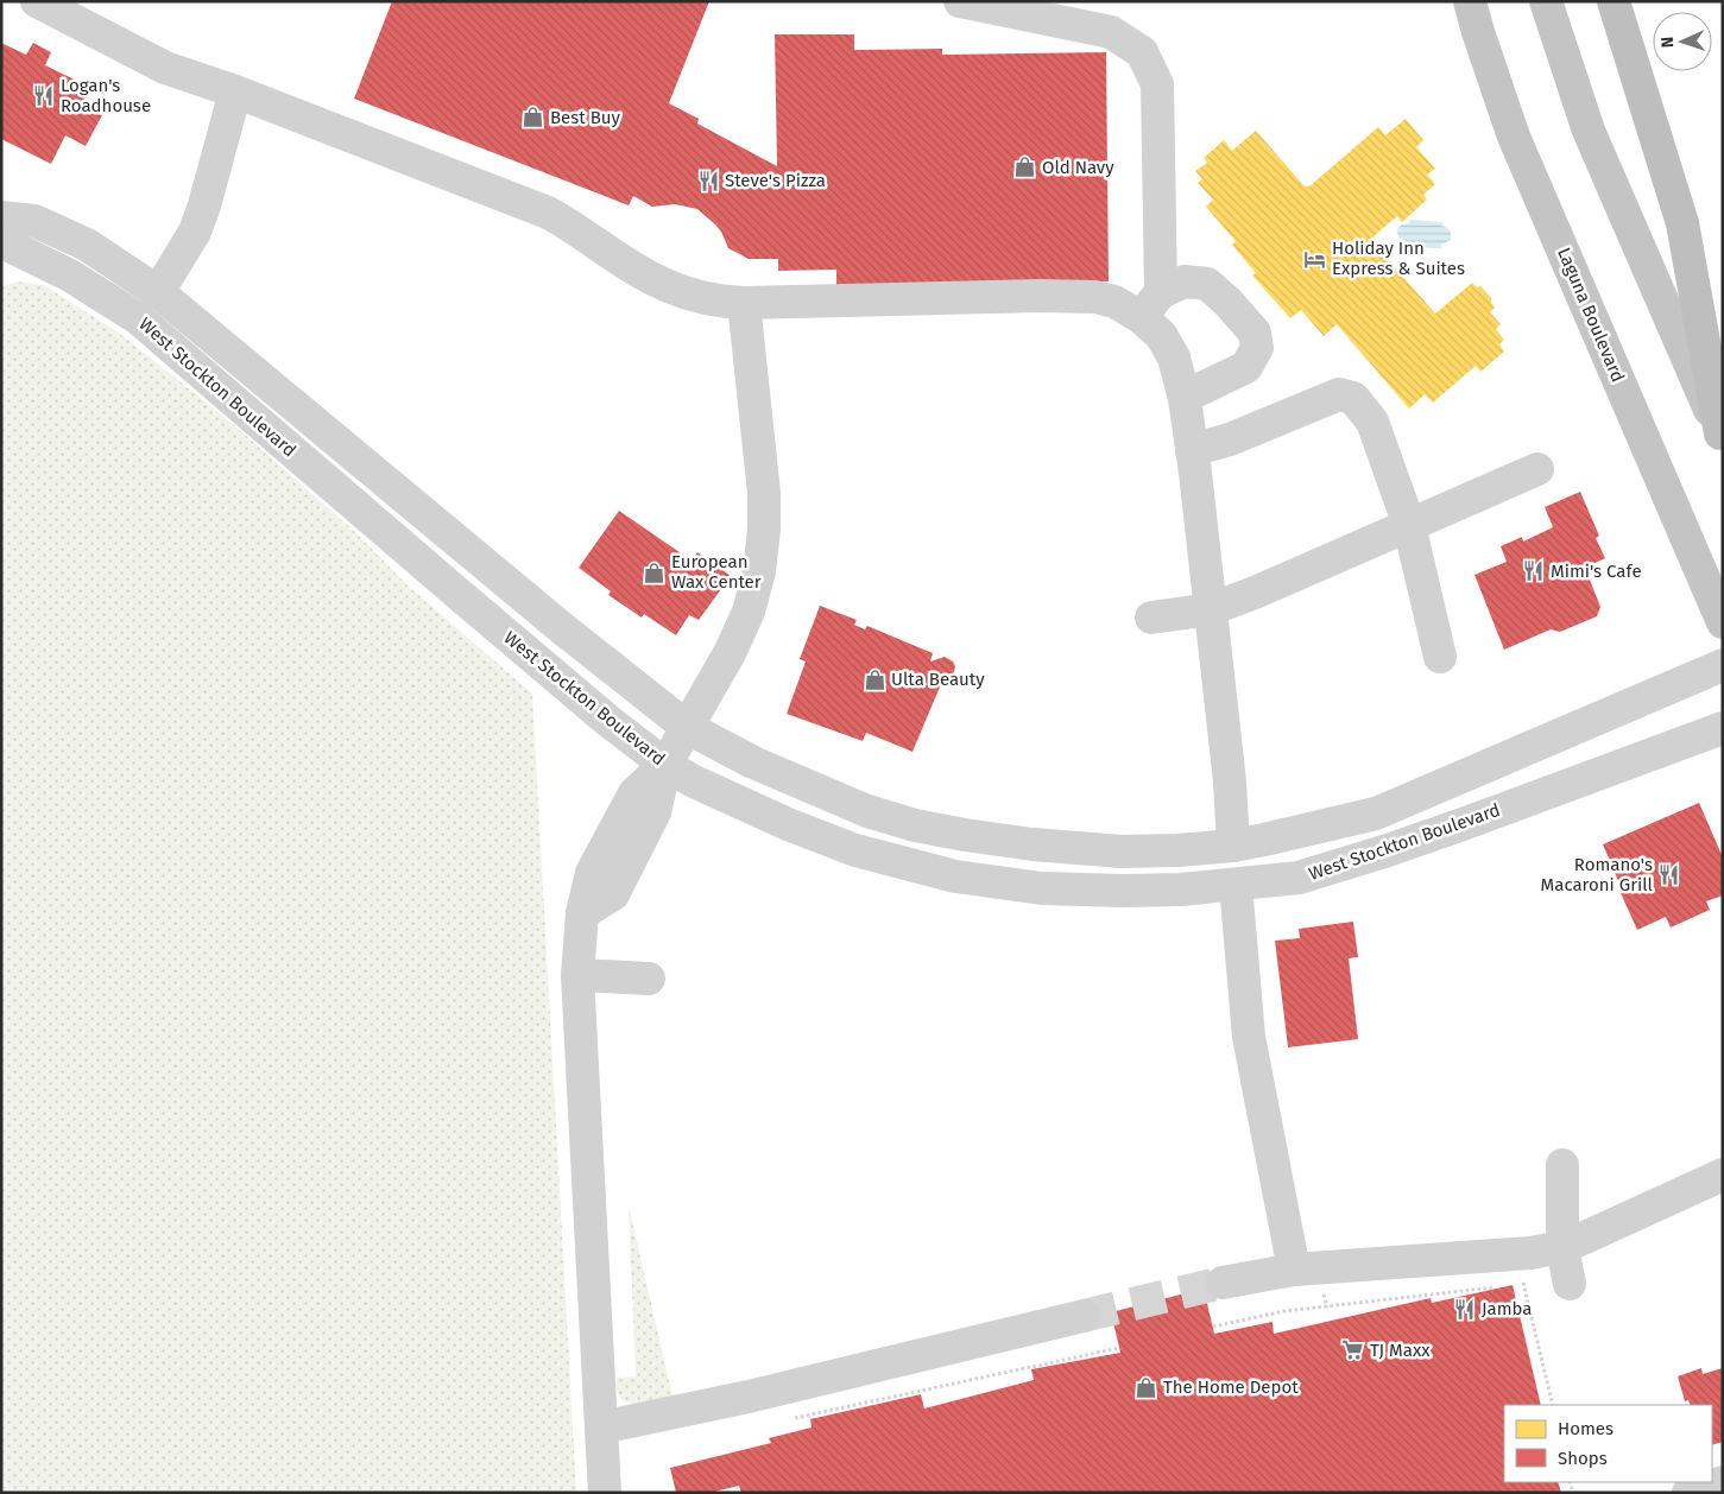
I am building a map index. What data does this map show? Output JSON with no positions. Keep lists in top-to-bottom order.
{
  "streets": {
    "main road": ["Laguna Boulevard"],
    "street": ["West Stockton Boulevard"]
  },
  "places": {
    "restaurant": [
      "Logan's Roadhouse",
      "Steve's Pizza",
      "Mimi's Cafe",
      "Romano's Macaroni Grill",
      "Jamba"
    ],
    "shop": [
      "Best Buy",
      "Old Navy",
      "European Wax Center",
      "Ulta Beauty",
      "The Home Depot"
    ],
    "hotel": ["Holiday Inn Express & Suites"],
    "supermarket": ["TJ Maxx"]
  },
  "legend": ["Homes", "Shops"],
  "north": "left"
}
